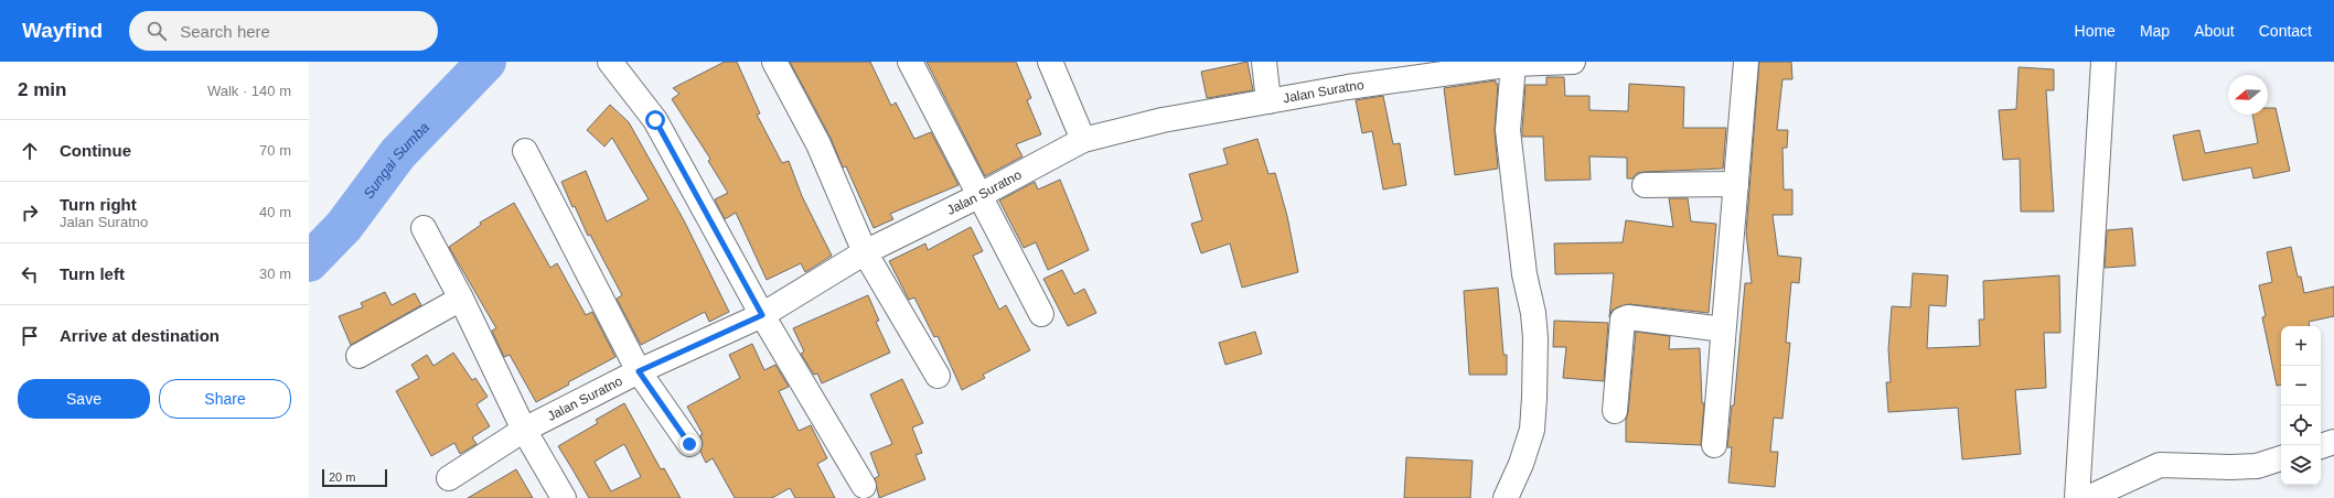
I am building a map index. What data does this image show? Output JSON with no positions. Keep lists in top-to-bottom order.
{
  "streets": {
    "street": ["Jalan Suratno"]
  },
  "water": ["Sungai Sumba"],
  "scale_bar": "20 m",
  "north": "left",
  "page": {
    "header": "Wayfind",
    "search": "Search here",
    "nav": [
      "Home",
      "Map",
      "About",
      "Contact"
    ],
    "heading": ["2 min", "Walk · 140 m"],
    "list": [
      ["Continue", "70 m"],
      ["Turn right", "Jalan Suratno", "40 m"],
      ["Turn left", "30 m"],
      "Arrive at destination"
    ],
    "map_buttons": ["+", "−"],
    "buttons": ["Save", "Share"],
    "scale": "20 m"
  }
}
